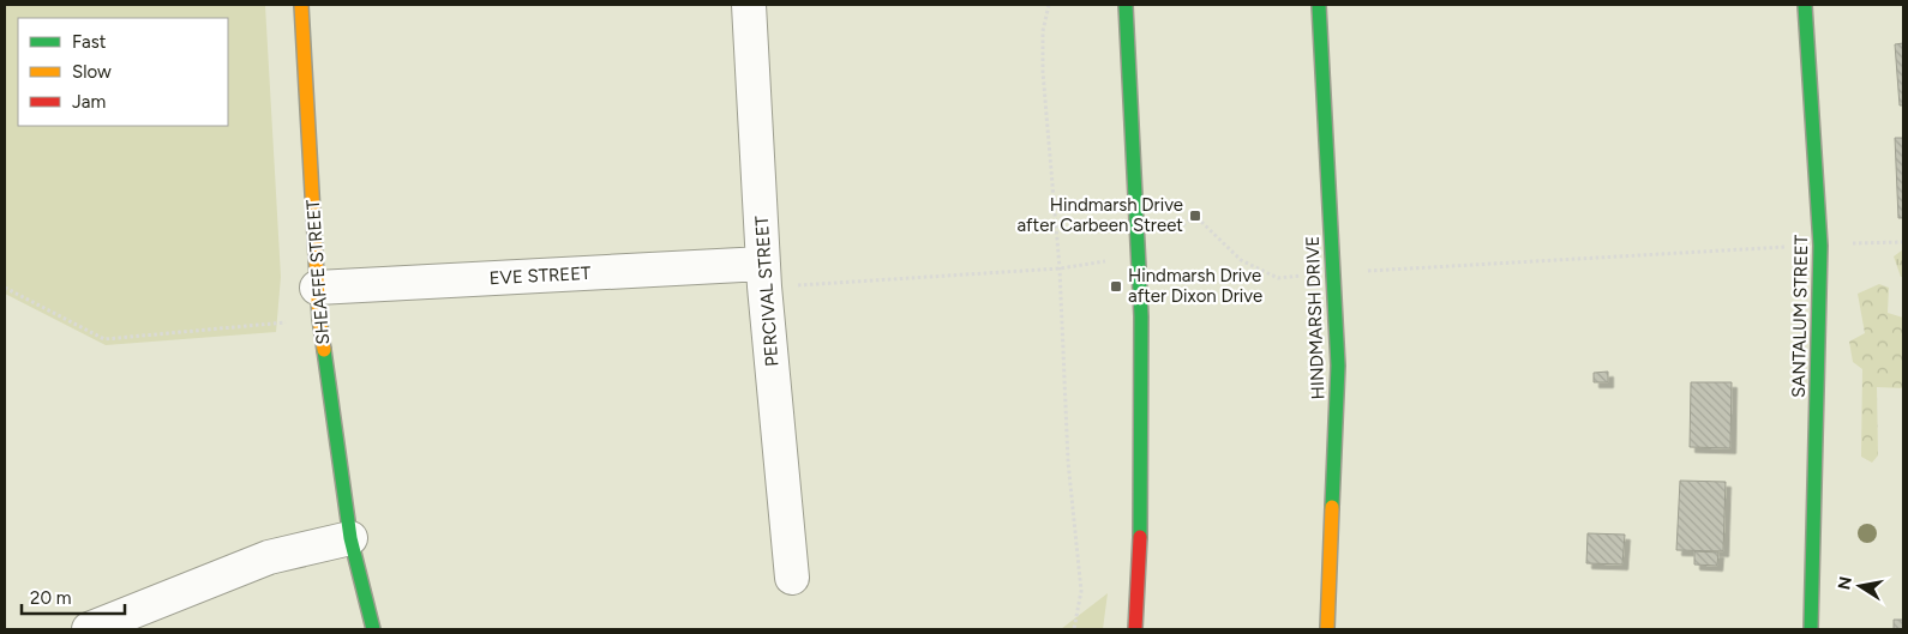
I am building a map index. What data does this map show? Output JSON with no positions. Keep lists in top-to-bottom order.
{
  "streets": {
    "street": [
      "SHEAFFE STREET",
      "EVE STREET",
      "PERCIVAL STREET",
      "SANTALUM STREET",
      "HINDMARSH DRIVE"
    ]
  },
  "crossings": [
    ["SHEAFFE STREET", "EVE STREET"],
    ["EVE STREET", "PERCIVAL STREET"]
  ],
  "places": {
    "transit": ["Hindmarsh Drive after Carbeen Street", "Hindmarsh Drive after Dixon Drive"]
  },
  "legend": ["Fast", "Slow", "Jam"],
  "scale_bar": "20 m",
  "north": "left"
}
